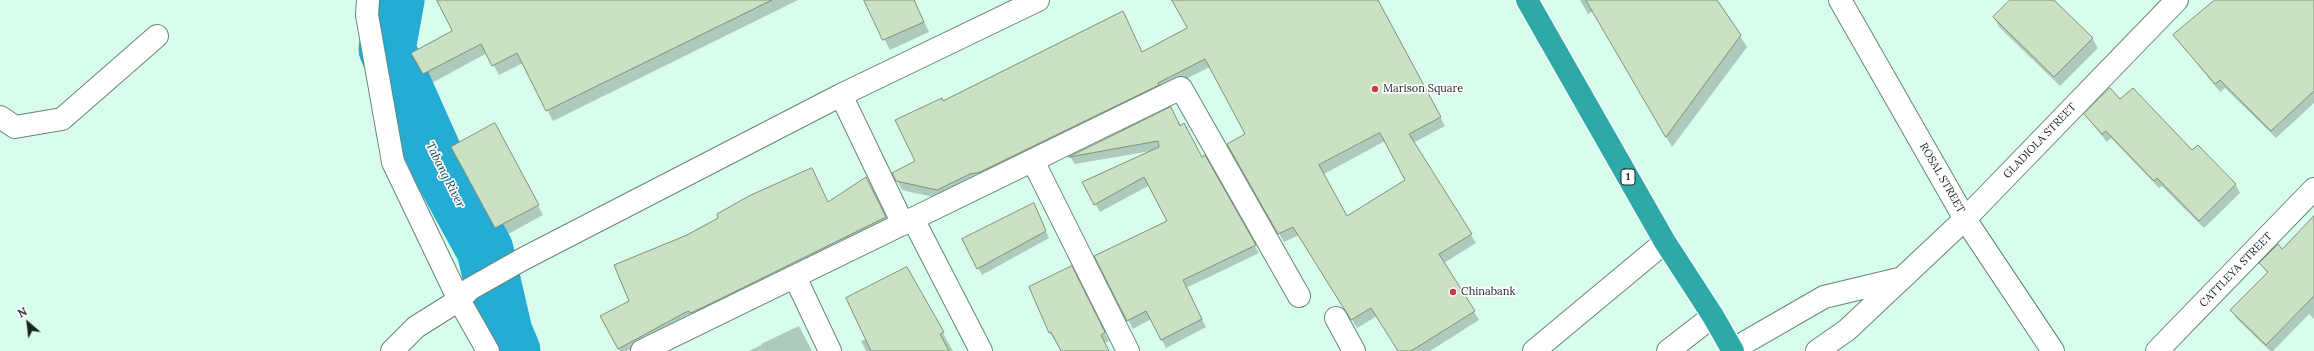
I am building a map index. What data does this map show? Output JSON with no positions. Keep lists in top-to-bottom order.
{
  "streets": {
    "highway": ["1"],
    "street": ["GLADIOLA STREET", "ROSAL STREET", "CATTLEYA STREET"]
  },
  "crossings": [
    ["GLADIOLA STREET", "1"],
    ["GLADIOLA STREET", "ROSAL STREET"]
  ],
  "water": ["Tabang River"],
  "places": ["Marison Square", "Chinabank"],
  "north": "top left"
}
